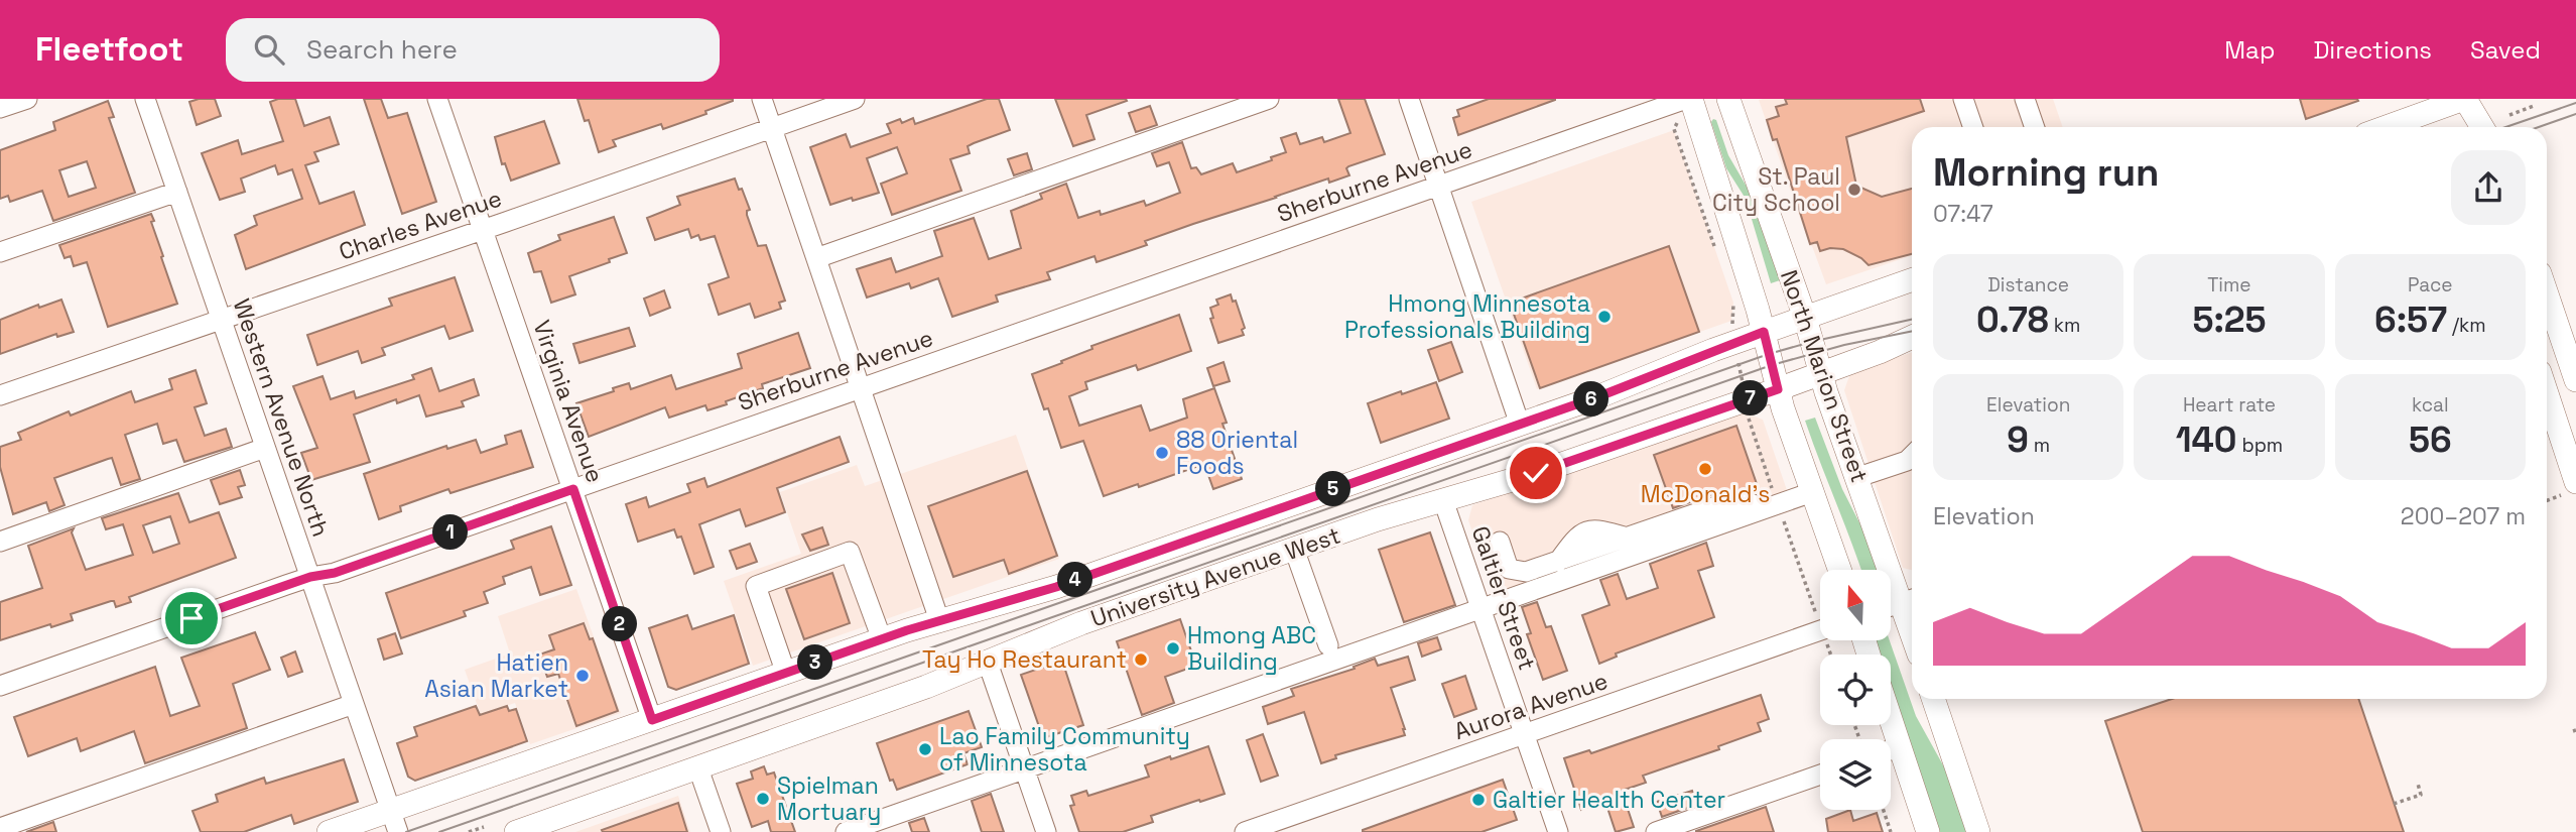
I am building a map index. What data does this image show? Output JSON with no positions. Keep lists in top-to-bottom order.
{
  "streets": {
    "main road": ["North Marion Street", "University Avenue West"],
    "street": [
      "Sherburne Avenue",
      "Charles Avenue",
      "Virginia Avenue",
      "Western Avenue North",
      "Galtier Street",
      "Aurora Avenue"
    ]
  },
  "crossings": [
    ["Sherburne Avenue", "North Marion Street"],
    ["Sherburne Avenue", "Virginia Avenue"],
    ["Sherburne Avenue", "Western Avenue North"],
    ["Charles Avenue", "Virginia Avenue"],
    ["Charles Avenue", "Western Avenue North"],
    ["North Marion Street", "University Avenue West"],
    ["Virginia Avenue", "University Avenue West"],
    ["Western Avenue North", "University Avenue West"],
    ["University Avenue West", "Galtier Street"],
    ["Galtier Street", "Aurora Avenue"]
  ],
  "places": [
    "St. Paul City School",
    "Hmong Minnesota Professionals Building",
    "88 Oriental Foods",
    "McDonald's",
    "Hmong ABC Building",
    "Tay Ho Restaurant",
    "Hatien Asian Market",
    "Lao Family Community of Minnesota",
    "Spielman Mortuary",
    "Galtier Health Center"
  ],
  "north": "top",
  "page": {
    "header": "Fleetfoot",
    "search": "Search here",
    "nav": ["Map", "Directions", "Saved"],
    "heading": ["Morning run", "07:47"],
    "stats": [
      ["Distance", "0.78 km"],
      ["Time", "5:25"],
      ["Pace", "6:57 /km"],
      ["Elevation", "9 m"],
      ["Heart rate", "140 bpm"],
      ["kcal", "56"]
    ],
    "pins": [
      "7",
      "6",
      "5",
      "1",
      "4",
      "2",
      "3"
    ],
    "chart": ["Elevation", "200–207 m"]
  }
}
